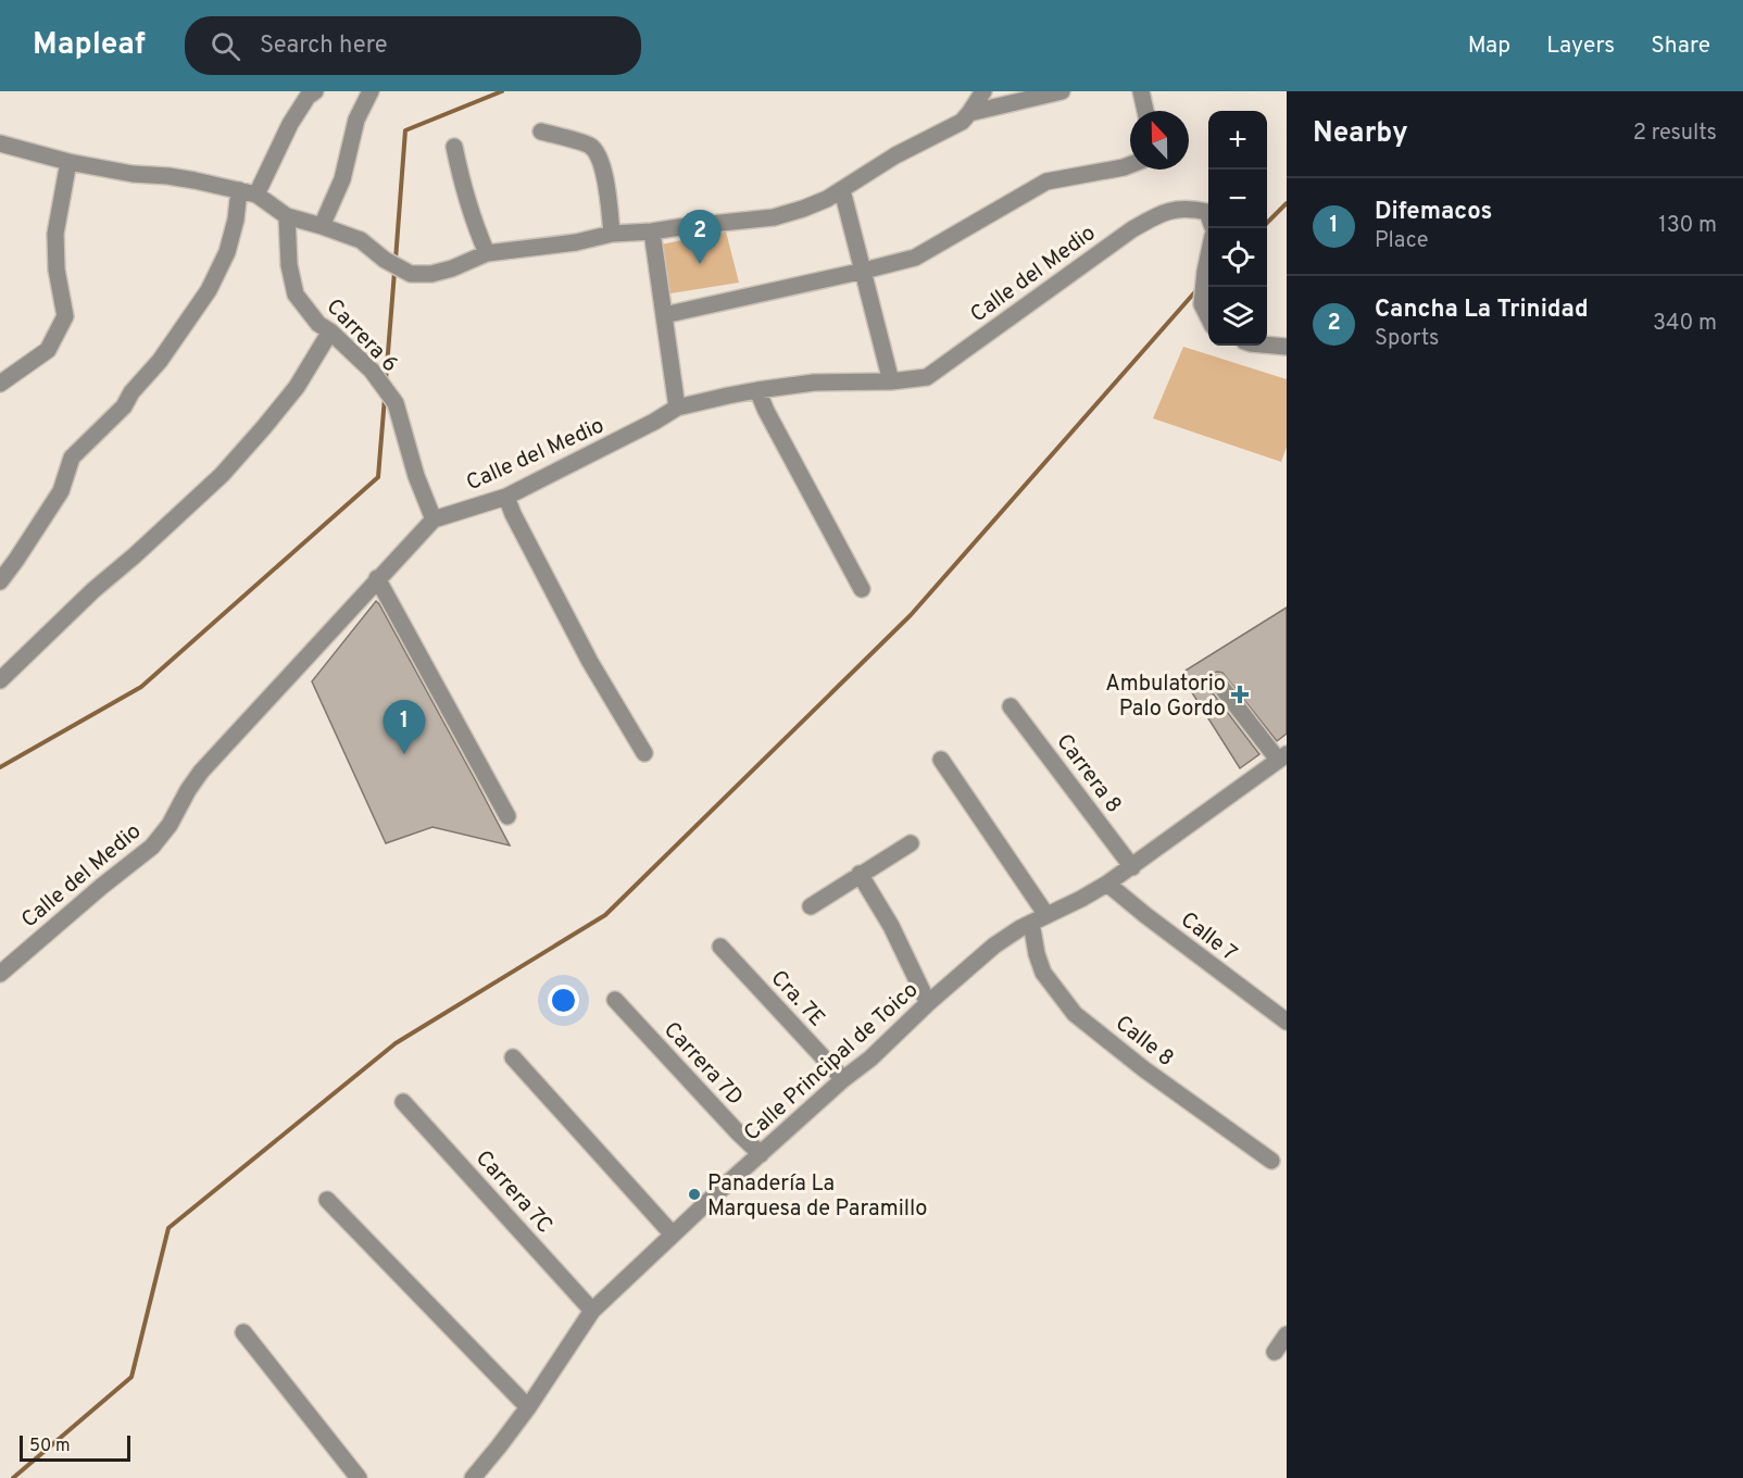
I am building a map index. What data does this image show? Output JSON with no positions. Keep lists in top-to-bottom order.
{
  "streets": {
    "street": [
      "Calle del Medio",
      "Carrera 6",
      "Carrera 8",
      "Calle 7",
      "Cra. 7E",
      "Calle 8",
      "Calle Principal de Toico",
      "Carrera 7D",
      "Carrera 7C"
    ]
  },
  "crossings": [
    ["Calle del Medio", "Carrera 6"],
    ["Carrera 8", "Calle Principal de Toico"],
    ["Calle 7", "Calle Principal de Toico"],
    ["Cra. 7E", "Calle Principal de Toico"],
    ["Calle 8", "Calle Principal de Toico"],
    ["Calle Principal de Toico", "Carrera 7D"],
    ["Calle Principal de Toico", "Carrera 7C"]
  ],
  "places": {
    "health": ["Ambulatorio Palo Gordo"],
    "other": ["Panadería La Marquesa de Paramillo"]
  },
  "scale_bar": "50 m",
  "north": "top",
  "page": {
    "header": "Mapleaf",
    "search": "Search here",
    "nav": ["Map", "Layers", "Share"],
    "heading": ["Nearby", "2 results"],
    "map_buttons": ["+", "−"],
    "list": [
      {
        "mark": "1",
        "name": "Difemacos",
        "note": "Place",
        "value": "130 m"
      },
      {
        "mark": "2",
        "name": "Cancha La Trinidad",
        "note": "Sports",
        "value": "340 m"
      }
    ],
    "pins": ["2", "1"],
    "scale": "50 m"
  }
}
